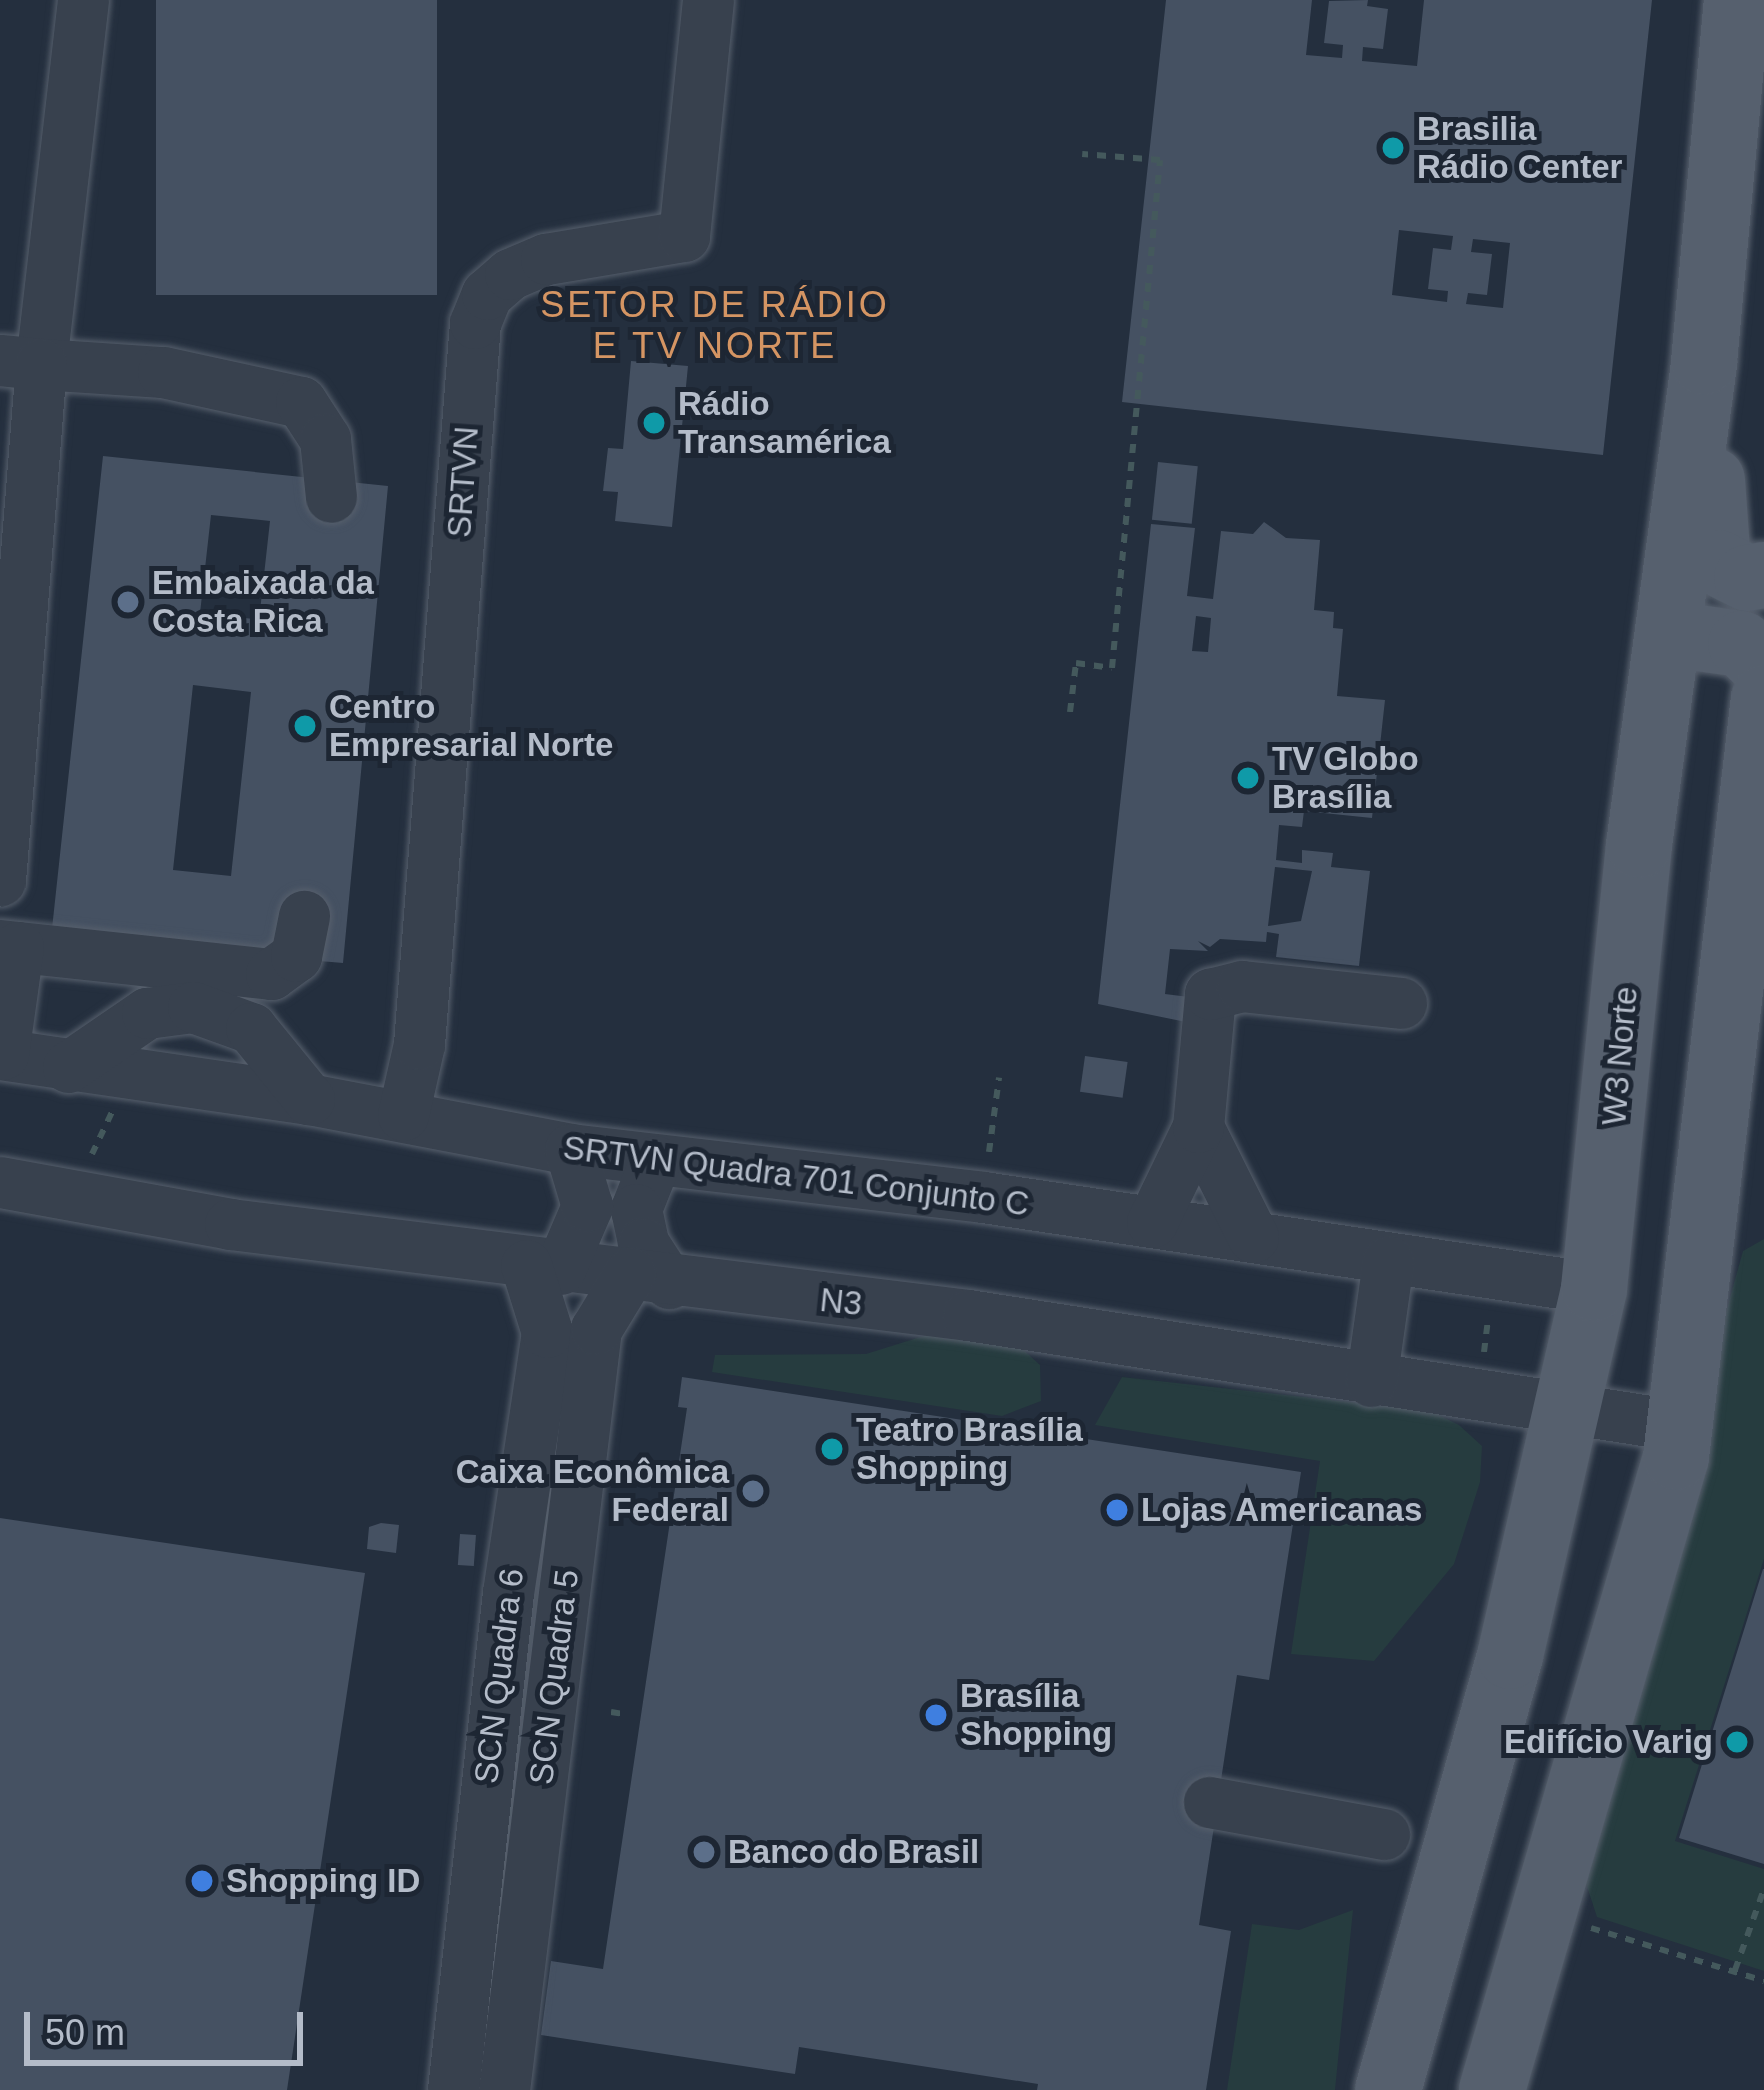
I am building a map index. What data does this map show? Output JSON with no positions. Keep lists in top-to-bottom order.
{
  "streets": {
    "main road": ["W3 Norte"],
    "street": [
      "SRTVN",
      "SRTVN Quadra 701 Conjunto C",
      "N3",
      "SCN Quadra 6",
      "SCN Quadra 5"
    ]
  },
  "crossings": [
    ["SRTVN", "SRTVN Quadra 701 Conjunto C"],
    ["W3 Norte", "SRTVN Quadra 701 Conjunto C"],
    ["W3 Norte", "N3"],
    ["N3", "SCN Quadra 6"],
    ["N3", "SCN Quadra 5"]
  ],
  "districts": ["SETOR DE RÁDIO E TV NORTE"],
  "places": [
    "Brasilia Rádio Center",
    "Rádio Transamérica",
    "Embaixada da Costa Rica",
    "Centro Empresarial Norte",
    "TV Globo Brasília",
    "Teatro Brasília Shopping",
    "Caixa Econômica Federal",
    "Lojas Americanas",
    "Brasília Shopping",
    "Edifício Varig",
    "Banco do Brasil",
    "Shopping ID"
  ],
  "scale_bar": "50 m"
}
